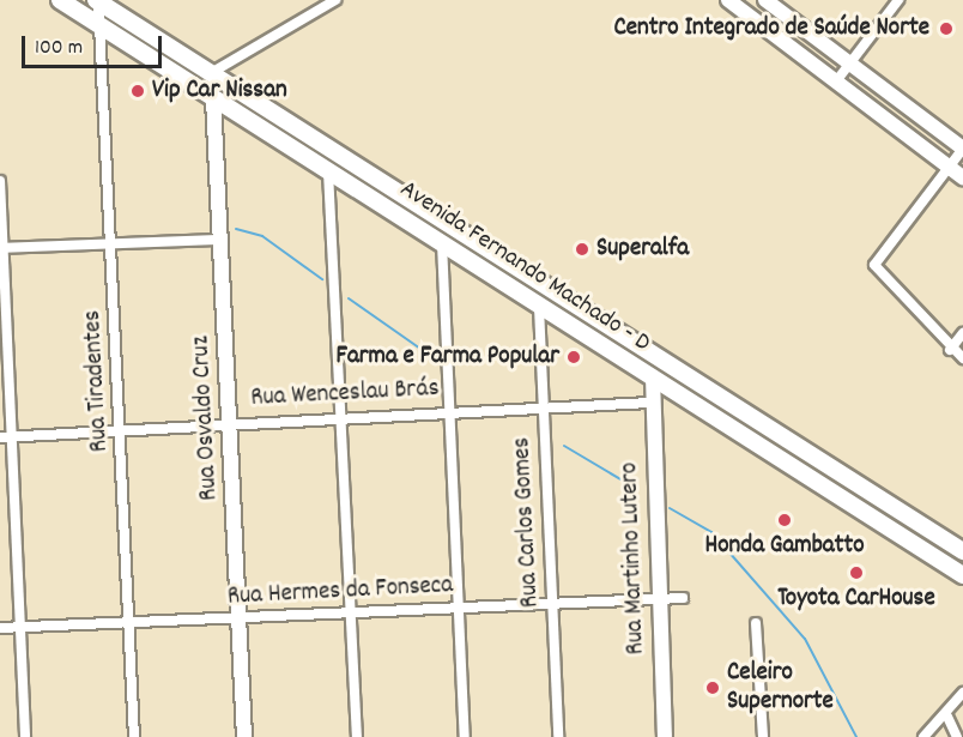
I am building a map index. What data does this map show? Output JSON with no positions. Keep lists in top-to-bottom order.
{
  "streets": {
    "main road": ["Avenida Fernando Machado - D"],
    "street": [
      "Rua Tiradentes",
      "Rua Wenceslau Brás",
      "Rua Osvaldo Cruz",
      "Rua Carlos Gomes",
      "Rua Martinho Lutero",
      "Rua Hermes da Fonseca"
    ]
  },
  "crossings": [
    ["Avenida Fernando Machado - D", "Rua Tiradentes"],
    ["Avenida Fernando Machado - D", "Rua Osvaldo Cruz"],
    ["Avenida Fernando Machado - D", "Rua Carlos Gomes"],
    ["Avenida Fernando Machado - D", "Rua Martinho Lutero"],
    ["Rua Tiradentes", "Rua Wenceslau Brás"],
    ["Rua Tiradentes", "Rua Hermes da Fonseca"],
    ["Rua Wenceslau Brás", "Rua Osvaldo Cruz"],
    ["Rua Wenceslau Brás", "Rua Carlos Gomes"],
    ["Rua Wenceslau Brás", "Rua Martinho Lutero"],
    ["Rua Osvaldo Cruz", "Rua Hermes da Fonseca"],
    ["Rua Carlos Gomes", "Rua Hermes da Fonseca"],
    ["Rua Martinho Lutero", "Rua Hermes da Fonseca"]
  ],
  "places": [
    "Centro Integrado de Saúde Norte",
    "Vip Car Nissan",
    "Superalfa",
    "Farma e Farma Popular",
    "Honda Gambatto",
    "Toyota CarHouse",
    "Celeiro Supernorte"
  ],
  "scale_bar": "100 m"
}
